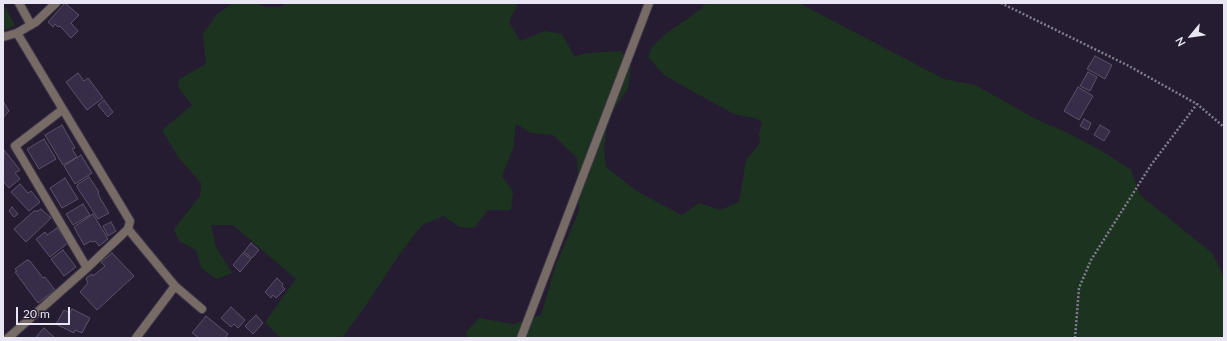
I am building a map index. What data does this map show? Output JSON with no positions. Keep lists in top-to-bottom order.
{
  "scale_bar": "20 m",
  "north": "bottom left"
}
